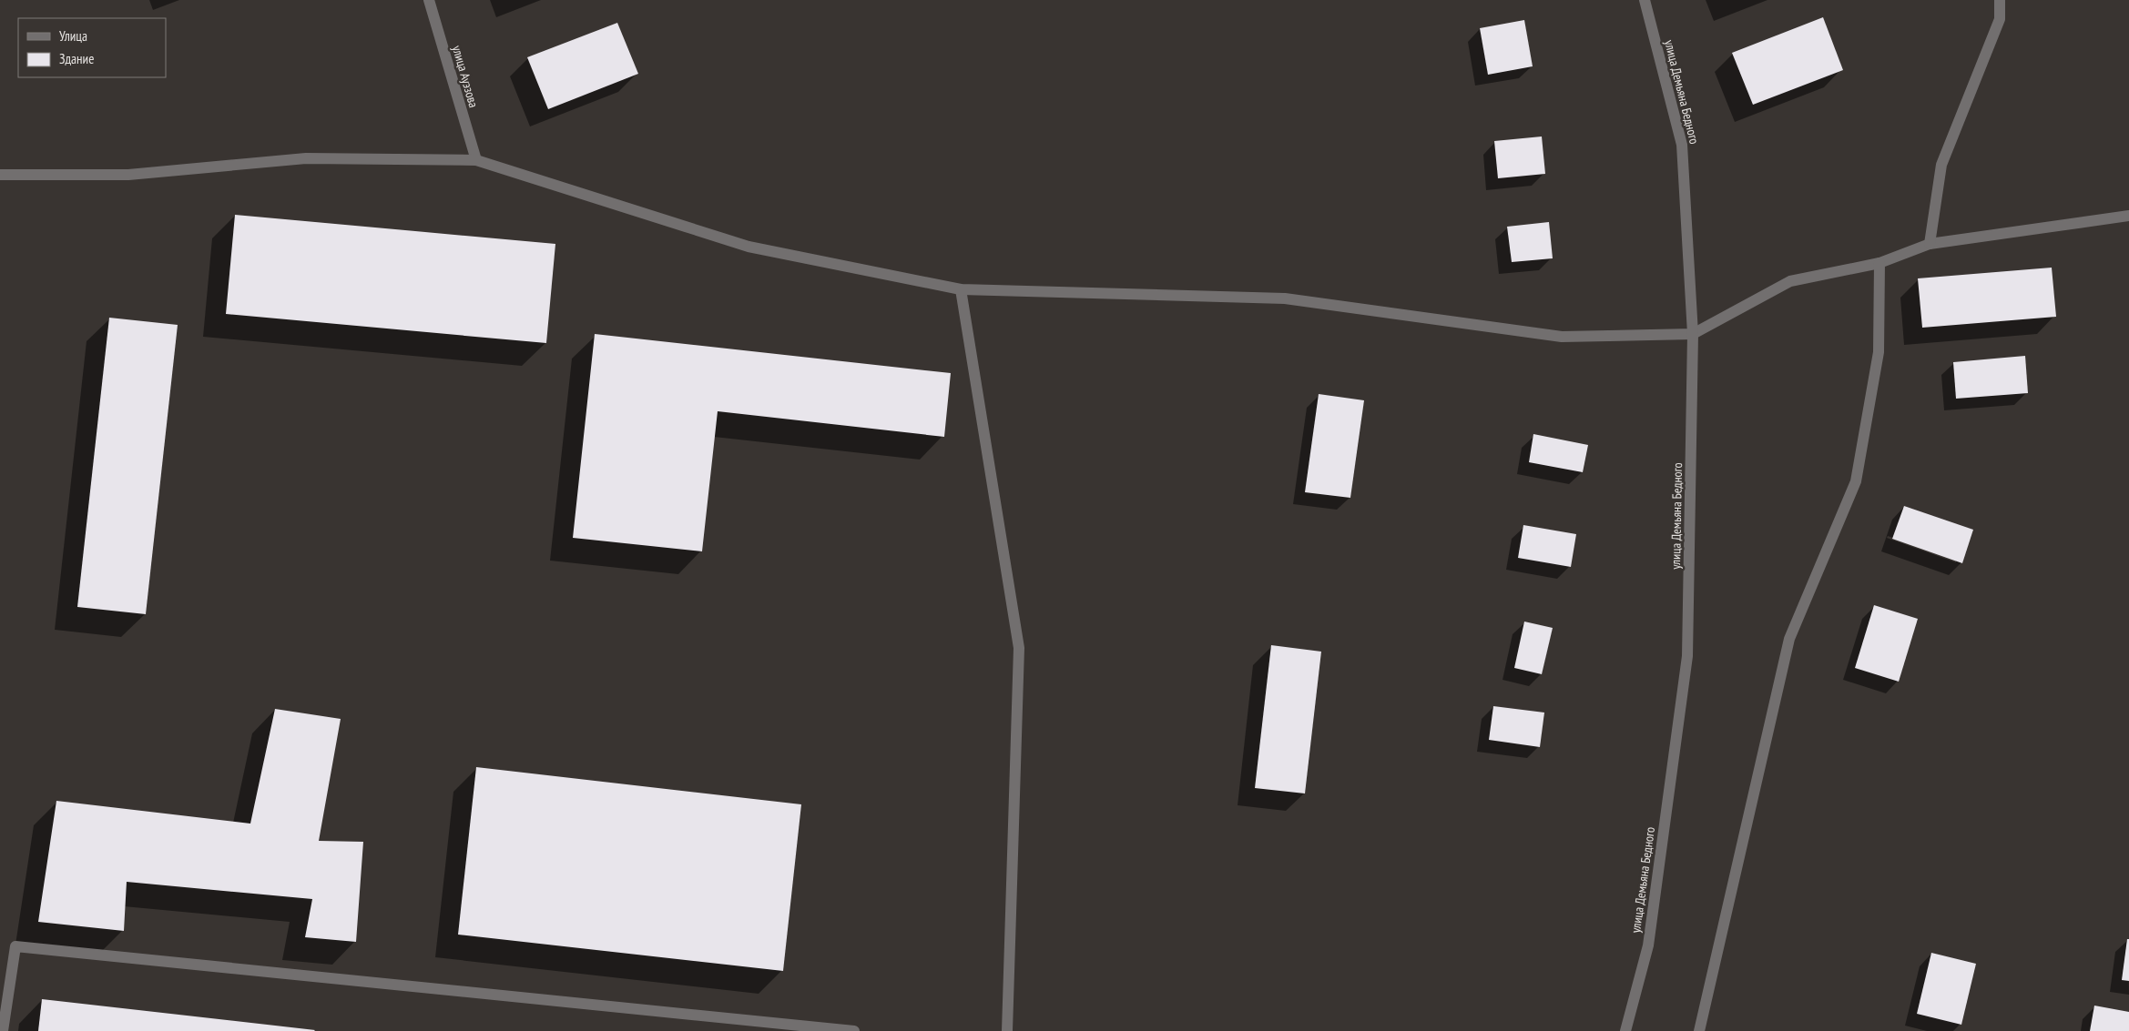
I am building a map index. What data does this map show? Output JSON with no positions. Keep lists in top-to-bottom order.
{
  "streets": {
    "street": ["улица Ауэзова", "улица Демьяна Бедного"]
  },
  "legend": ["Улица", "Здание"]
}
